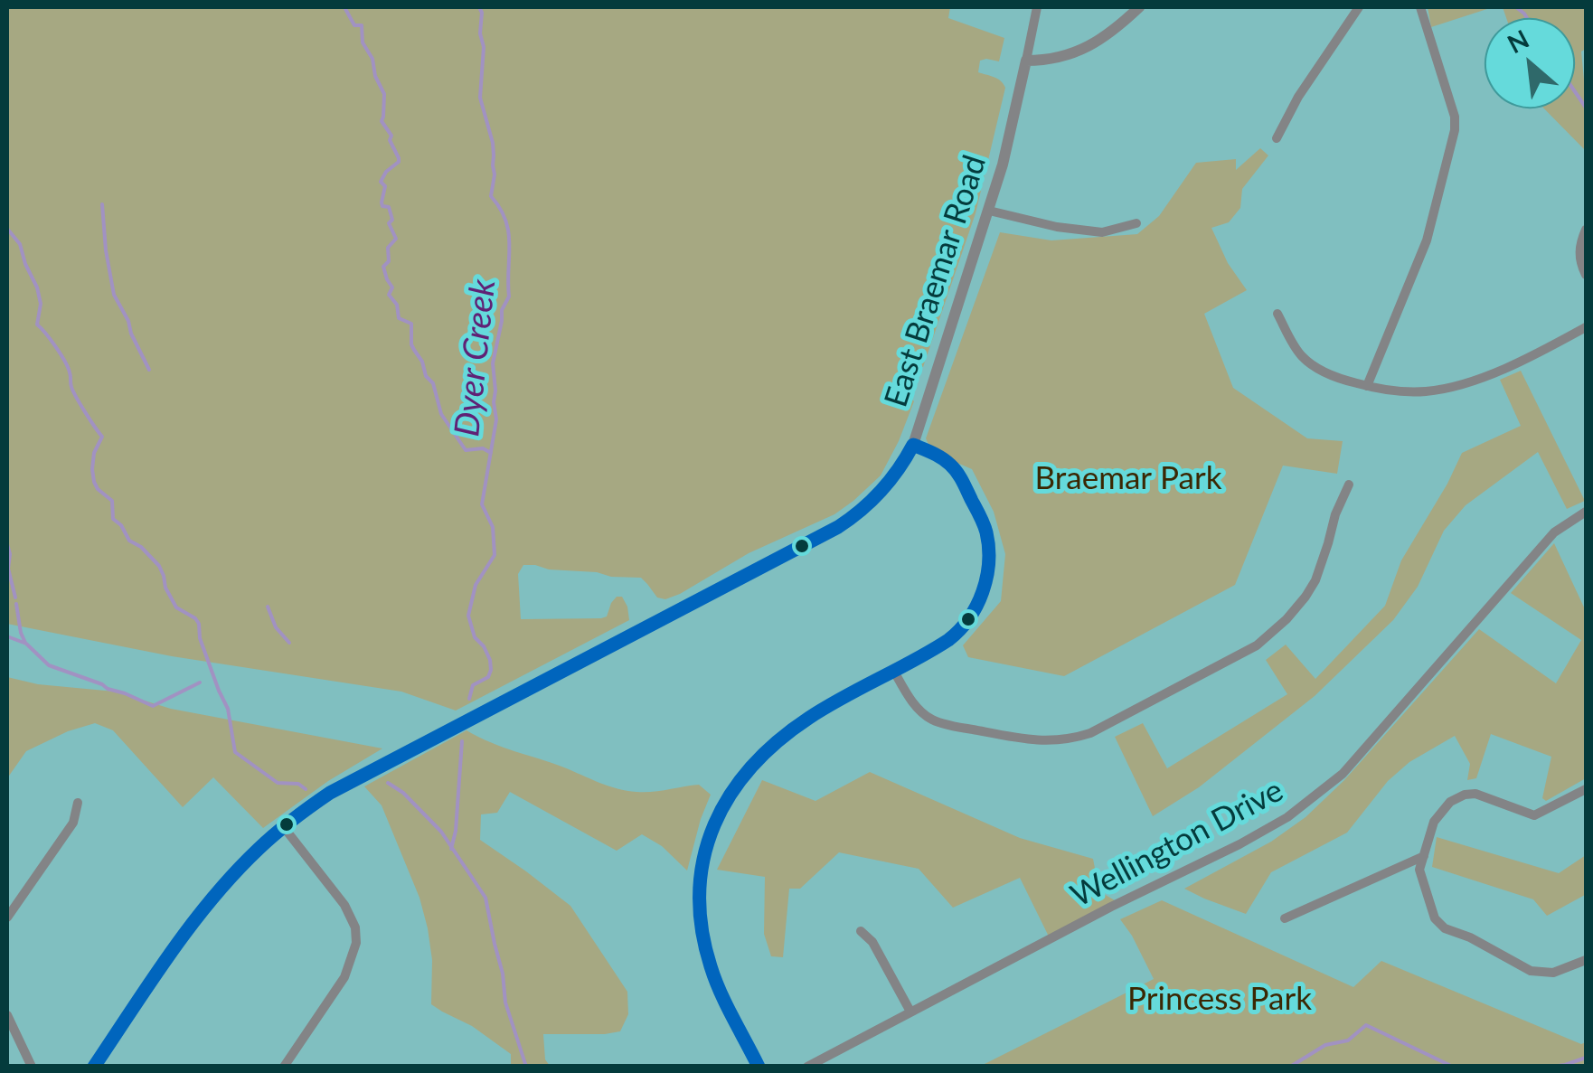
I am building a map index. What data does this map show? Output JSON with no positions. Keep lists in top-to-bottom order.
{
  "streets": {
    "street": ["East Braemar Road", "Wellington Drive"]
  },
  "water": ["Dyer Creek"],
  "parks": ["Braemar Park", "Princess Park"],
  "north": "top left"
}
